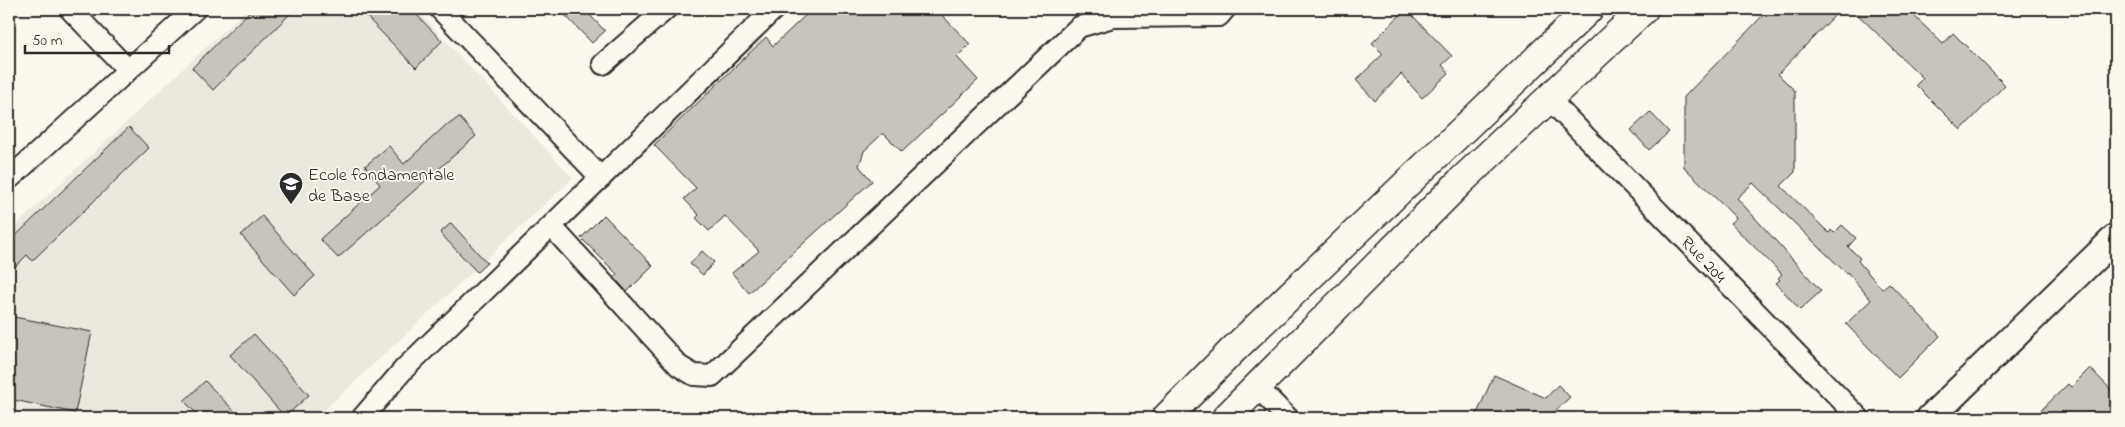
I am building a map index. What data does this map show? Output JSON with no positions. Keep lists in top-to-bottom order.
{
  "streets": {
    "street": ["Rue 204"]
  },
  "places": {
    "school or university": ["Ecole fondamentale de Base"]
  },
  "scale_bar": "50 m"
}
